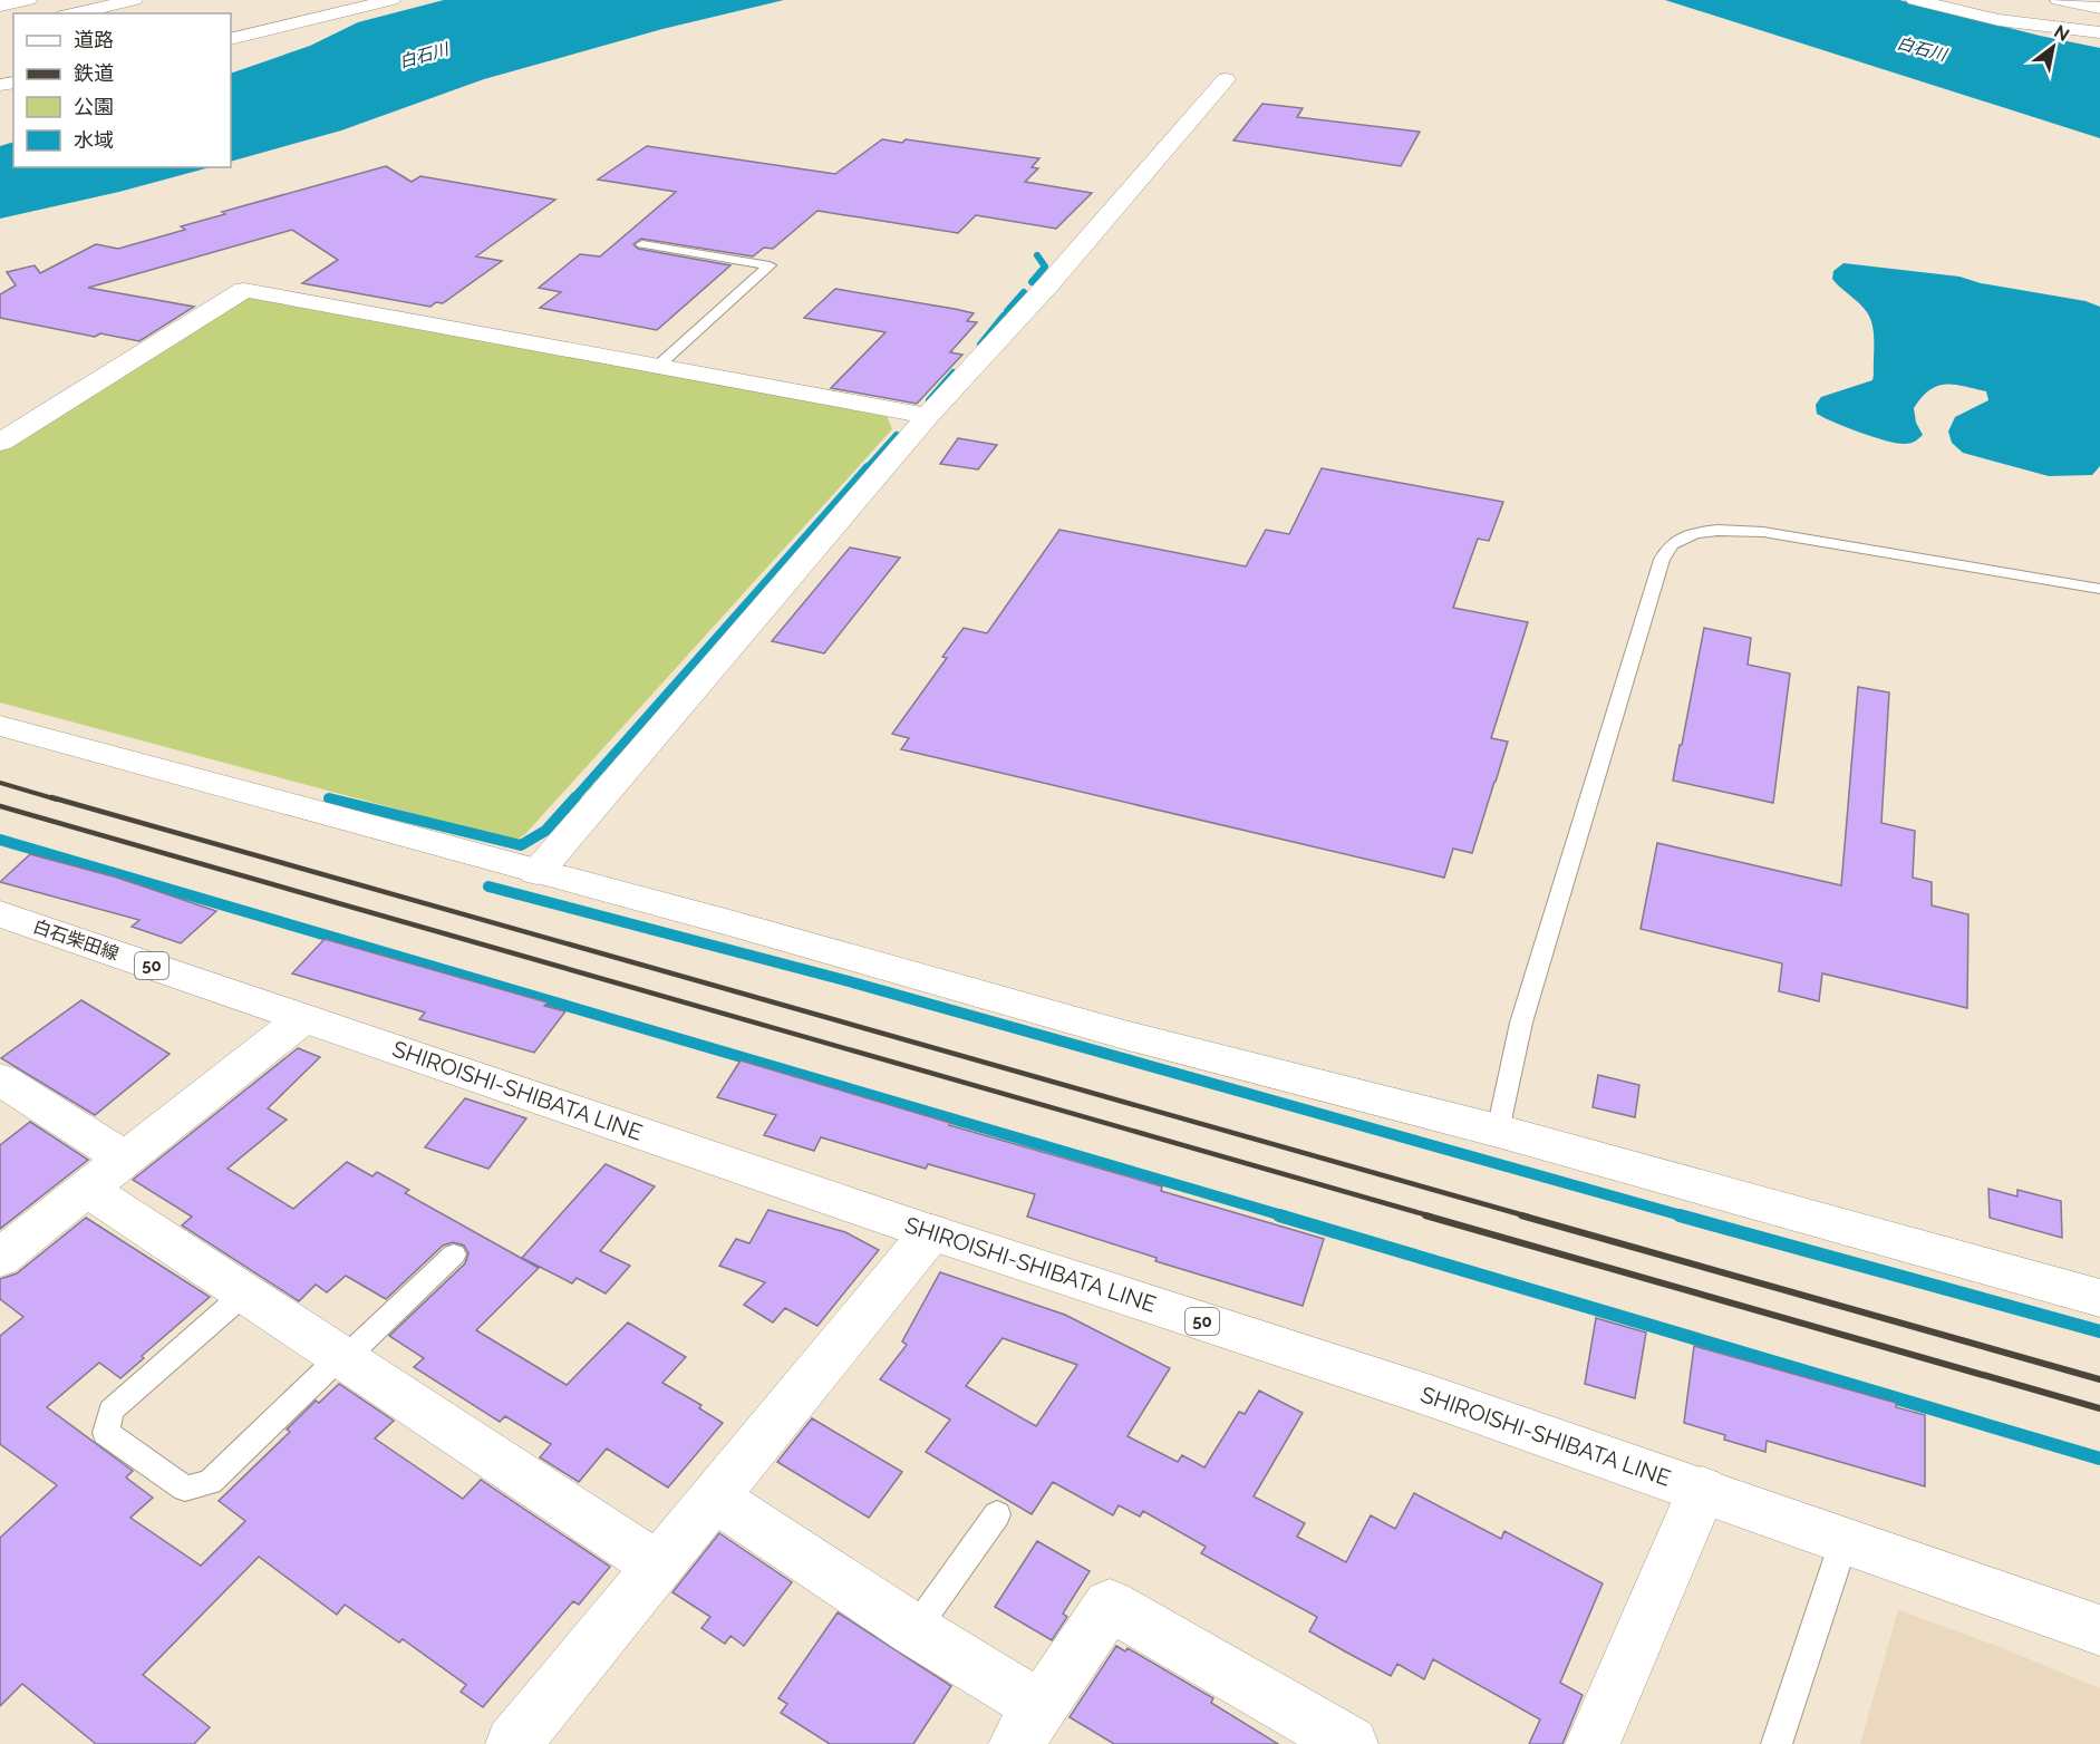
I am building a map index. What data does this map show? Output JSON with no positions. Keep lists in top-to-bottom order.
{
  "streets": {
    "main road": ["白石柴田線", "50", "SHIROISHI-SHIBATA LINE"]
  },
  "crossings": [
    ["白石柴田線", "SHIROISHI-SHIBATA LINE"]
  ],
  "water": ["白石川"],
  "legend": [
    "道路",
    "鉄道",
    "公園",
    "水域"
  ],
  "north": "top right"
}
